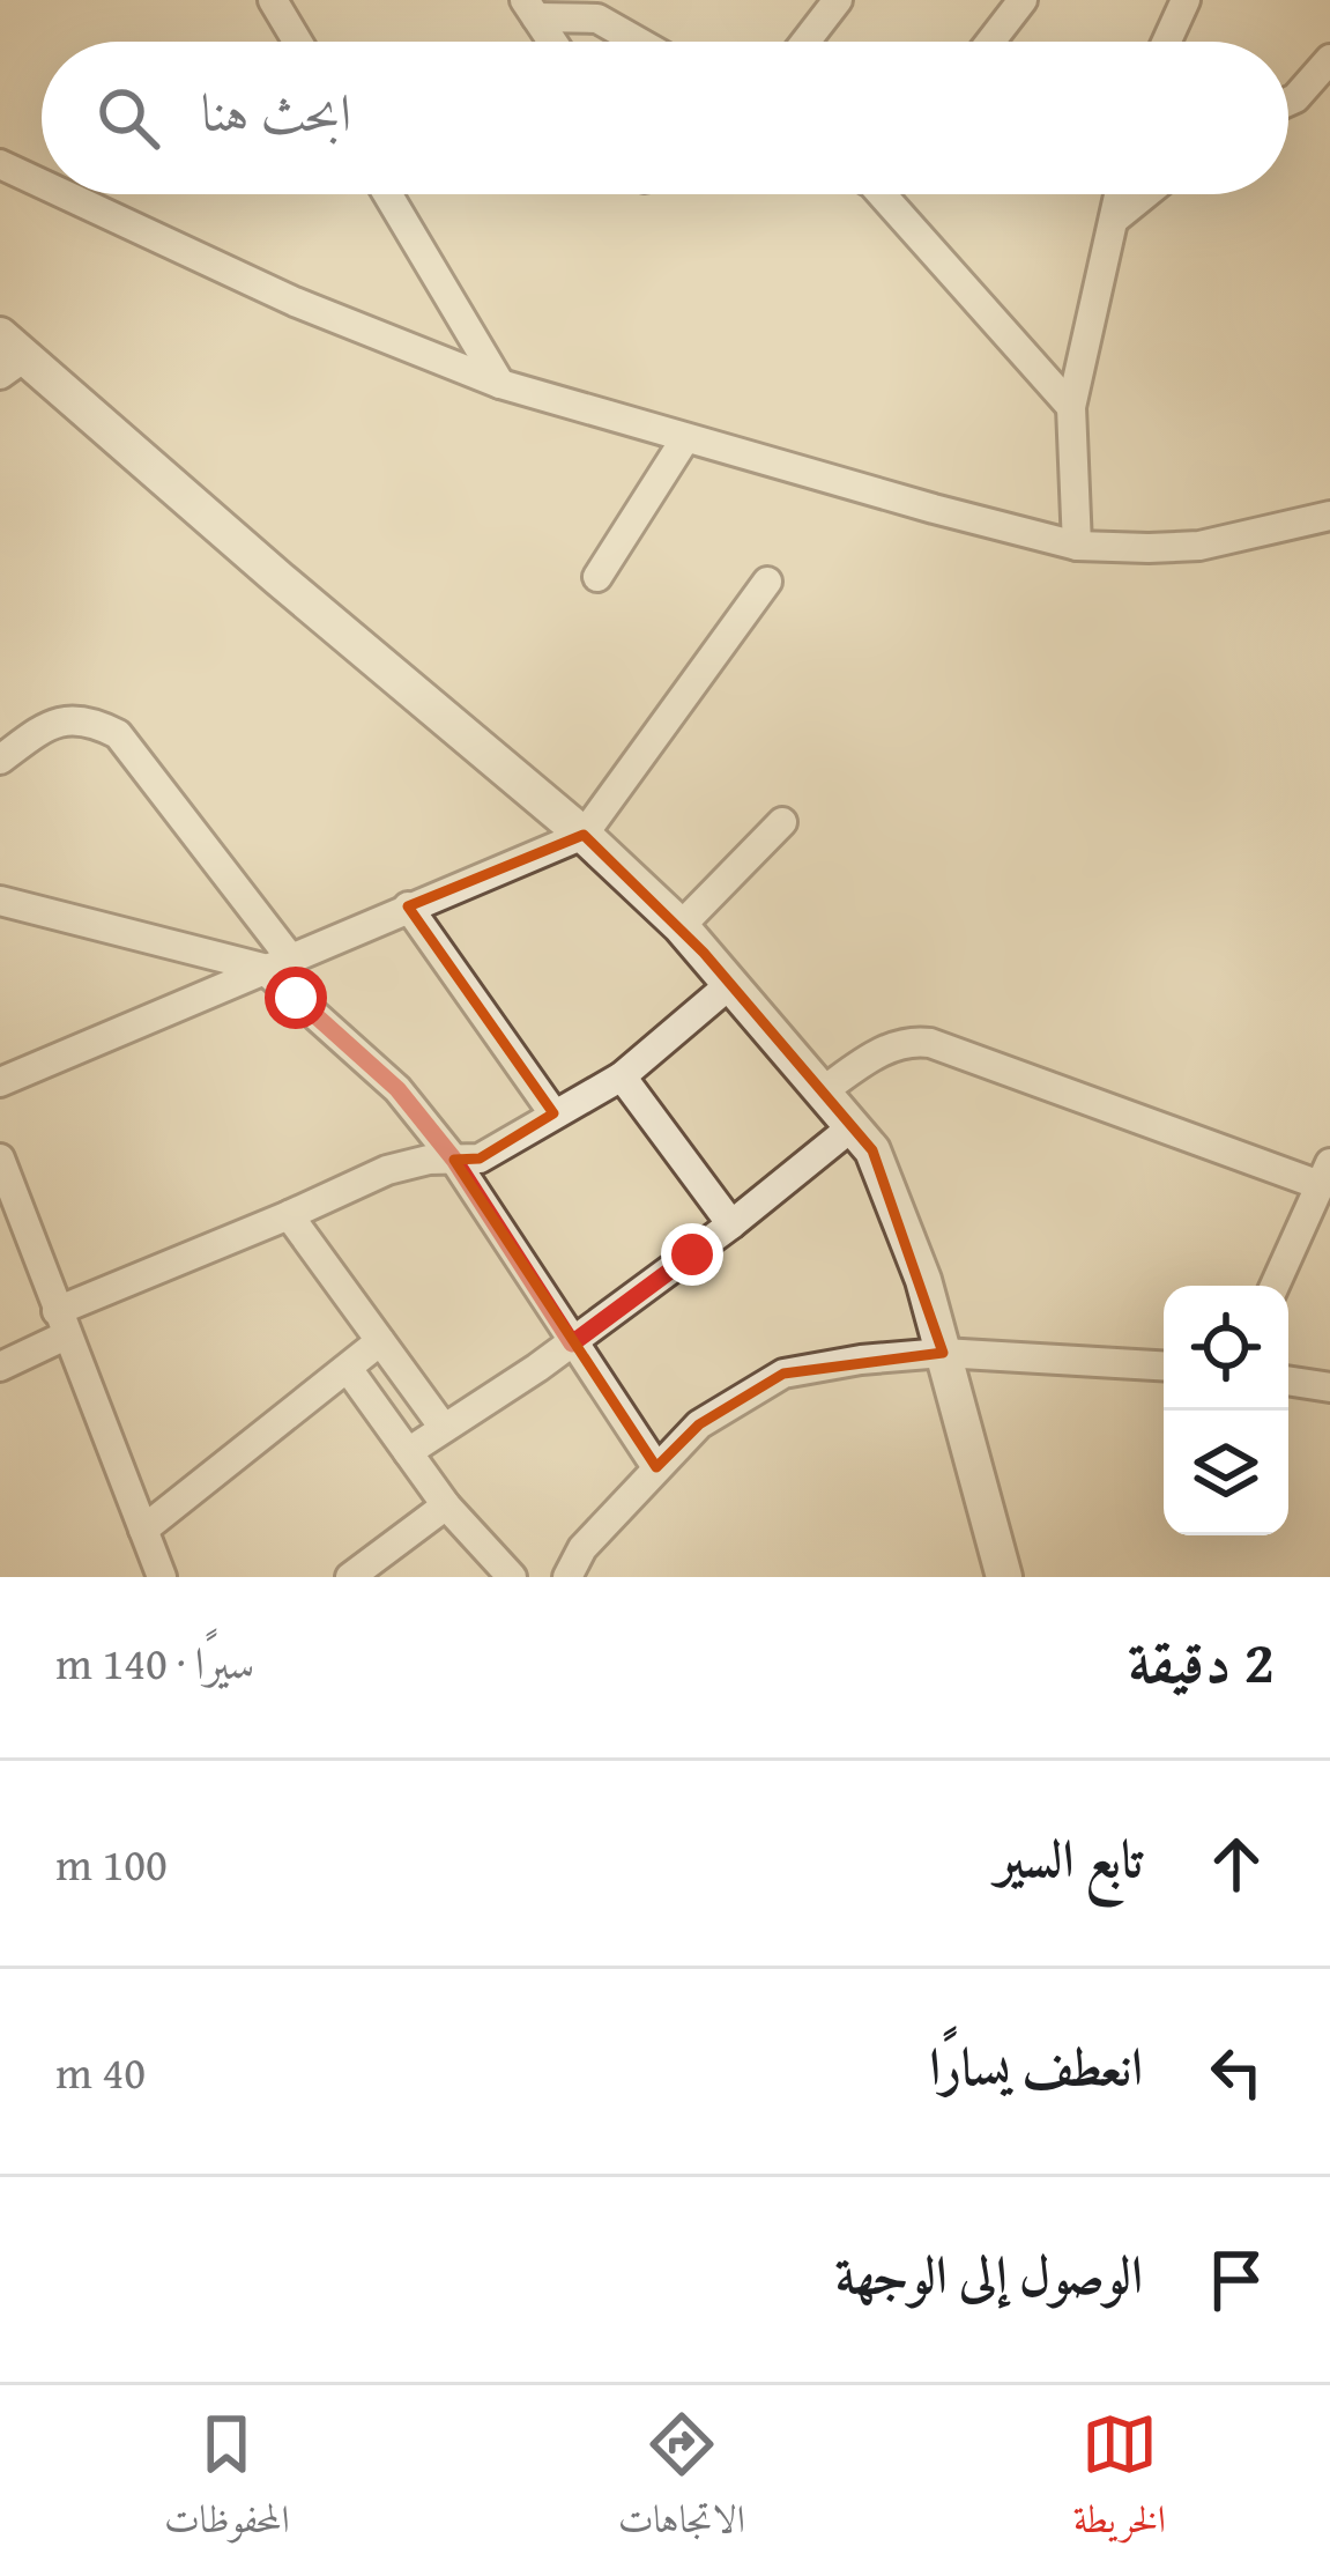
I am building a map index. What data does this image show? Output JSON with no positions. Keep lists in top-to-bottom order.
{
  "page": {
    "search": "ابحث هنا",
    "heading": ["2 دقيقة", "سيرًا · 140 m"],
    "list": [
      ["تابع السير", "100 m"],
      ["انعطف يسارًا", "40 m"],
      "الوصول إلى الوجهة"
    ],
    "nav": ["الخريطة", "الاتجاهات", "المحفوظات"]
  }
}
